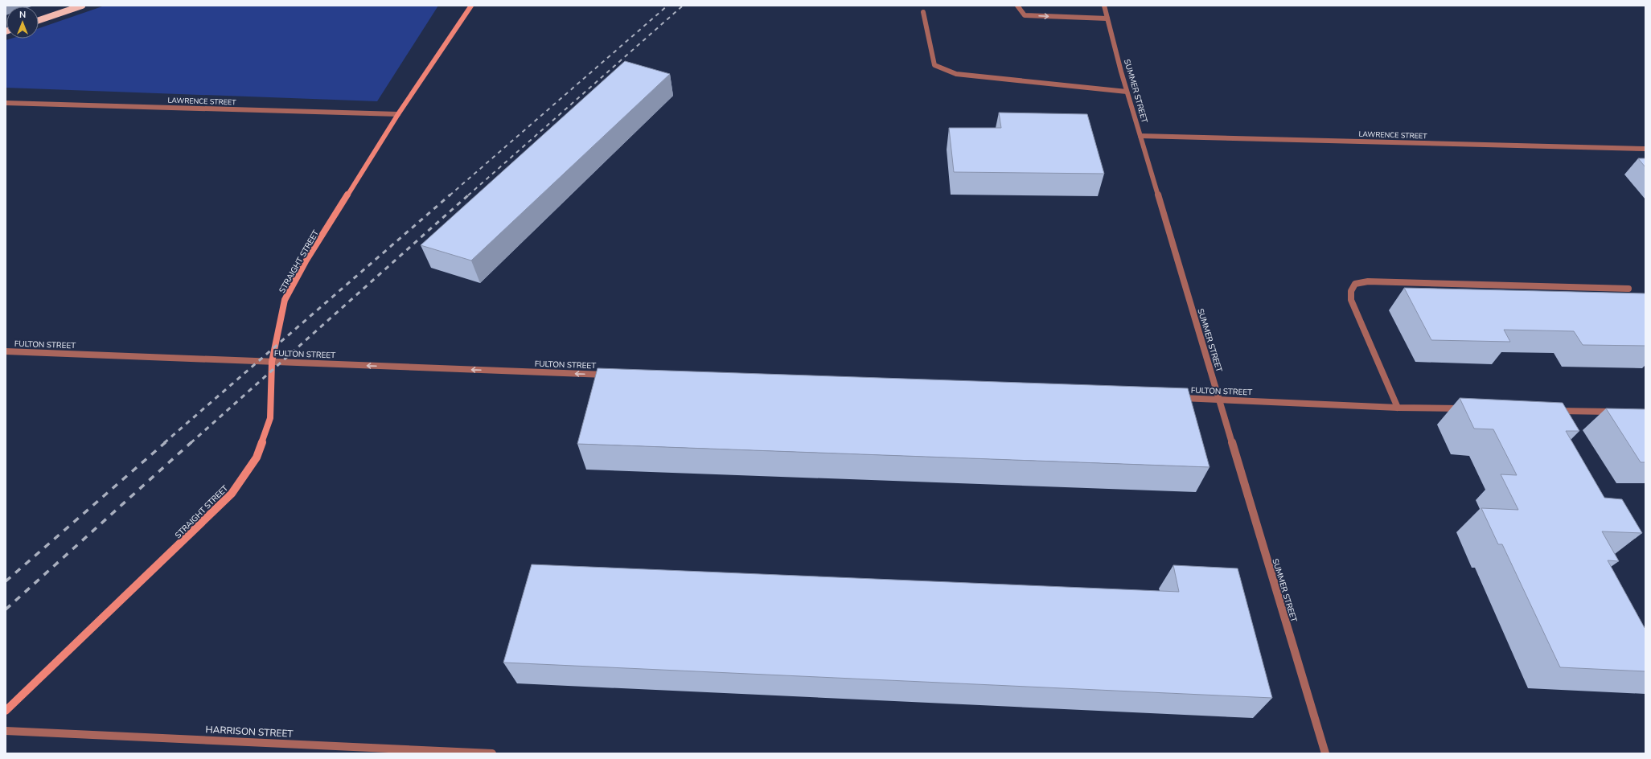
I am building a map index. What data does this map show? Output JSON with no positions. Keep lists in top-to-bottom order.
{
  "streets": {
    "main road": ["STRAIGHT STREET"],
    "street": [
      "SUMMER STREET",
      "LAWRENCE STREET",
      "FULTON STREET",
      "HARRISON STREET"
    ]
  },
  "crossings": [
    ["SUMMER STREET", "LAWRENCE STREET"],
    ["SUMMER STREET", "FULTON STREET"],
    ["LAWRENCE STREET", "STRAIGHT STREET"],
    ["STRAIGHT STREET", "FULTON STREET"]
  ],
  "one_way": ["FULTON STREET"],
  "north": "top"
}
